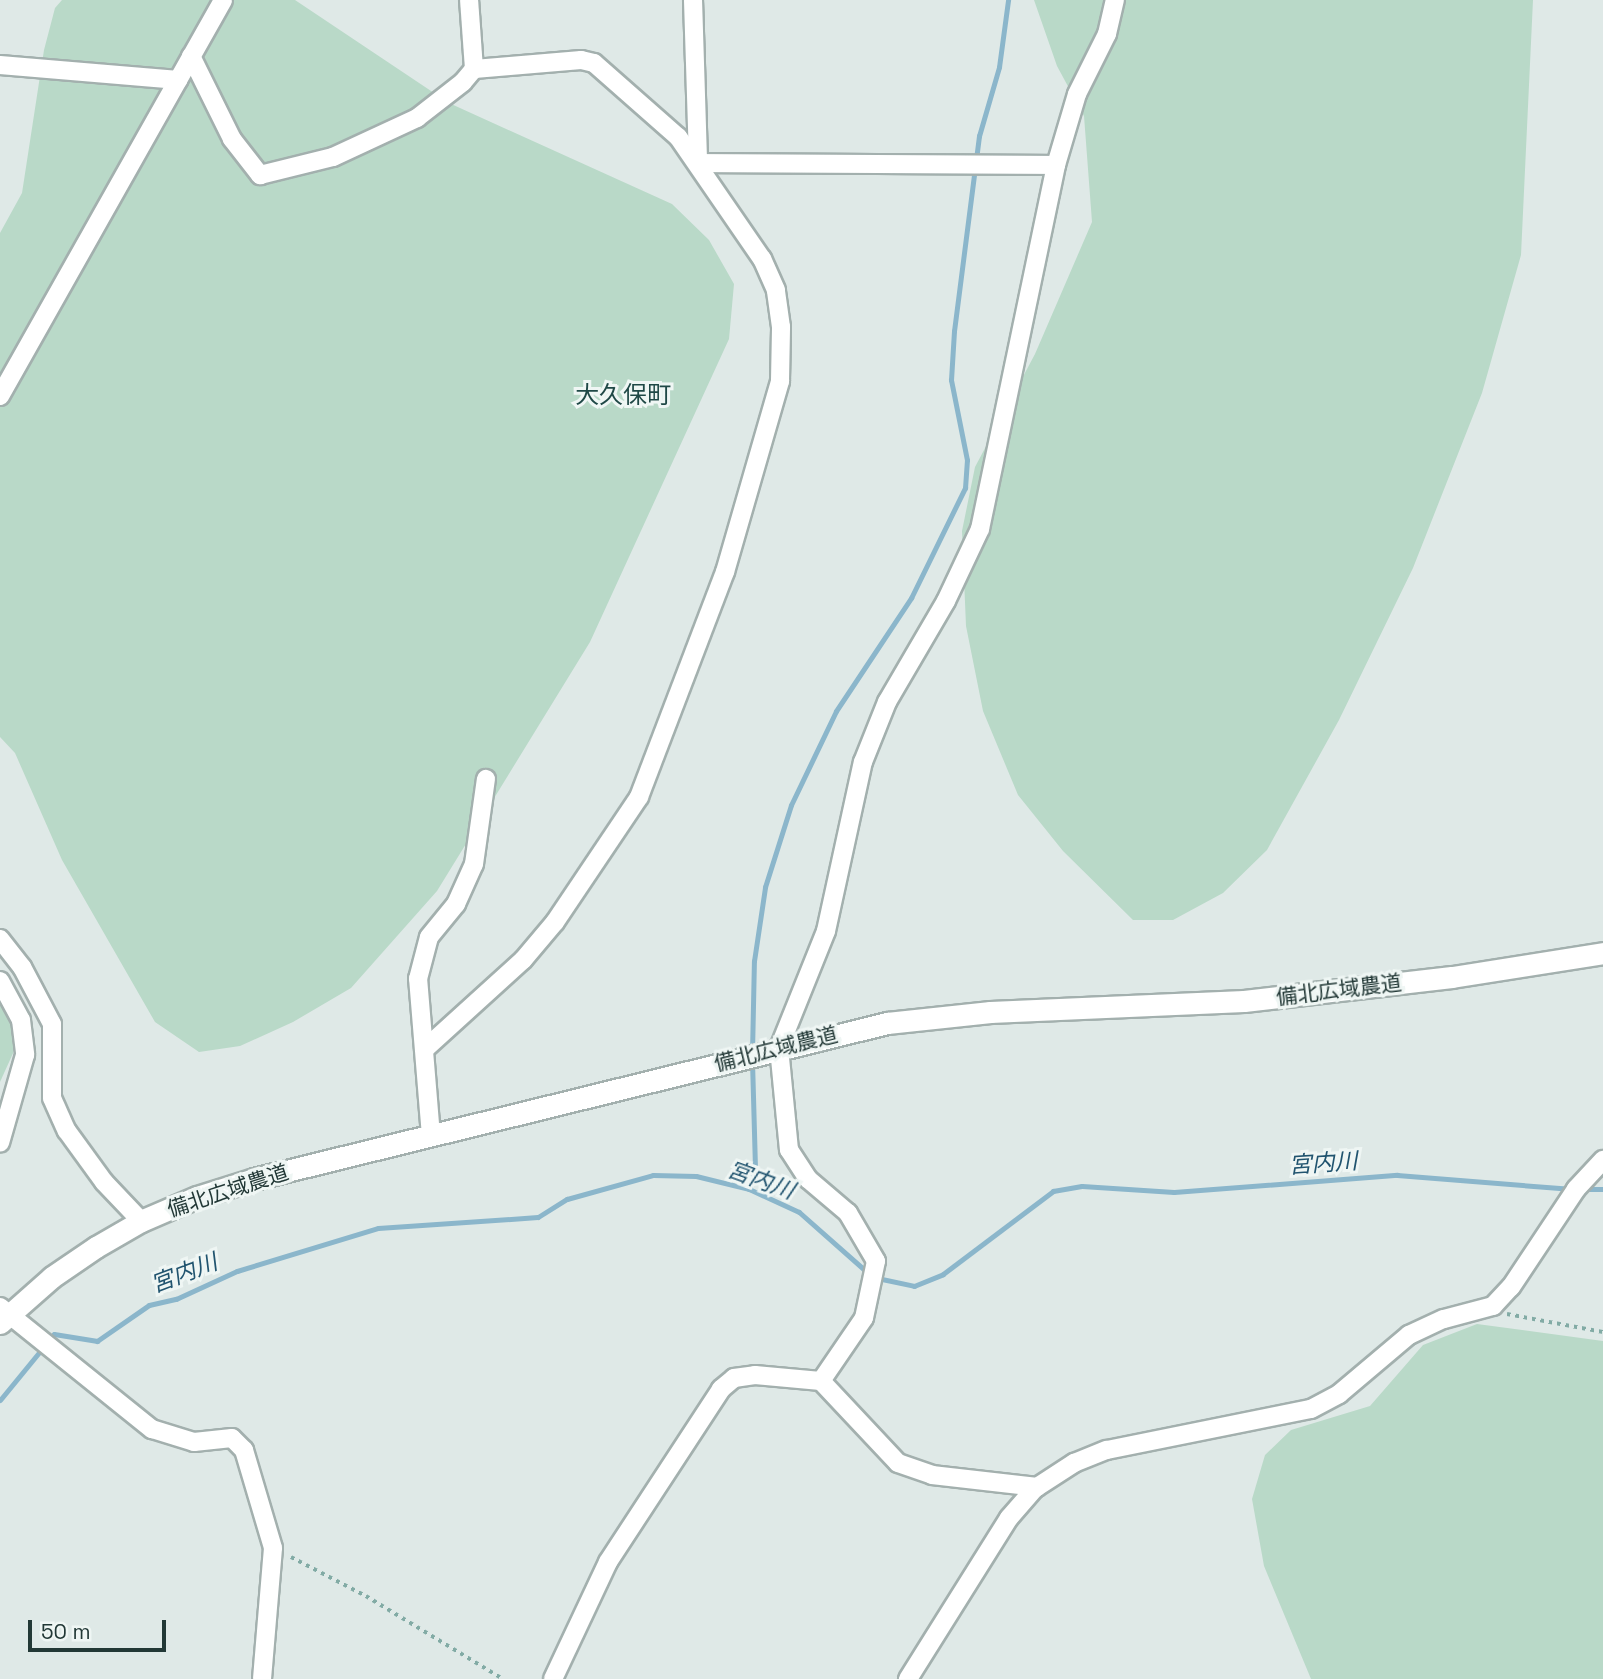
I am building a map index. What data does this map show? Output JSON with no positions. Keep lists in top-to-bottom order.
{
  "streets": {
    "street": ["備北広域農道"]
  },
  "districts": ["大久保町"],
  "water": ["宮内川"],
  "scale_bar": "50 m"
}
